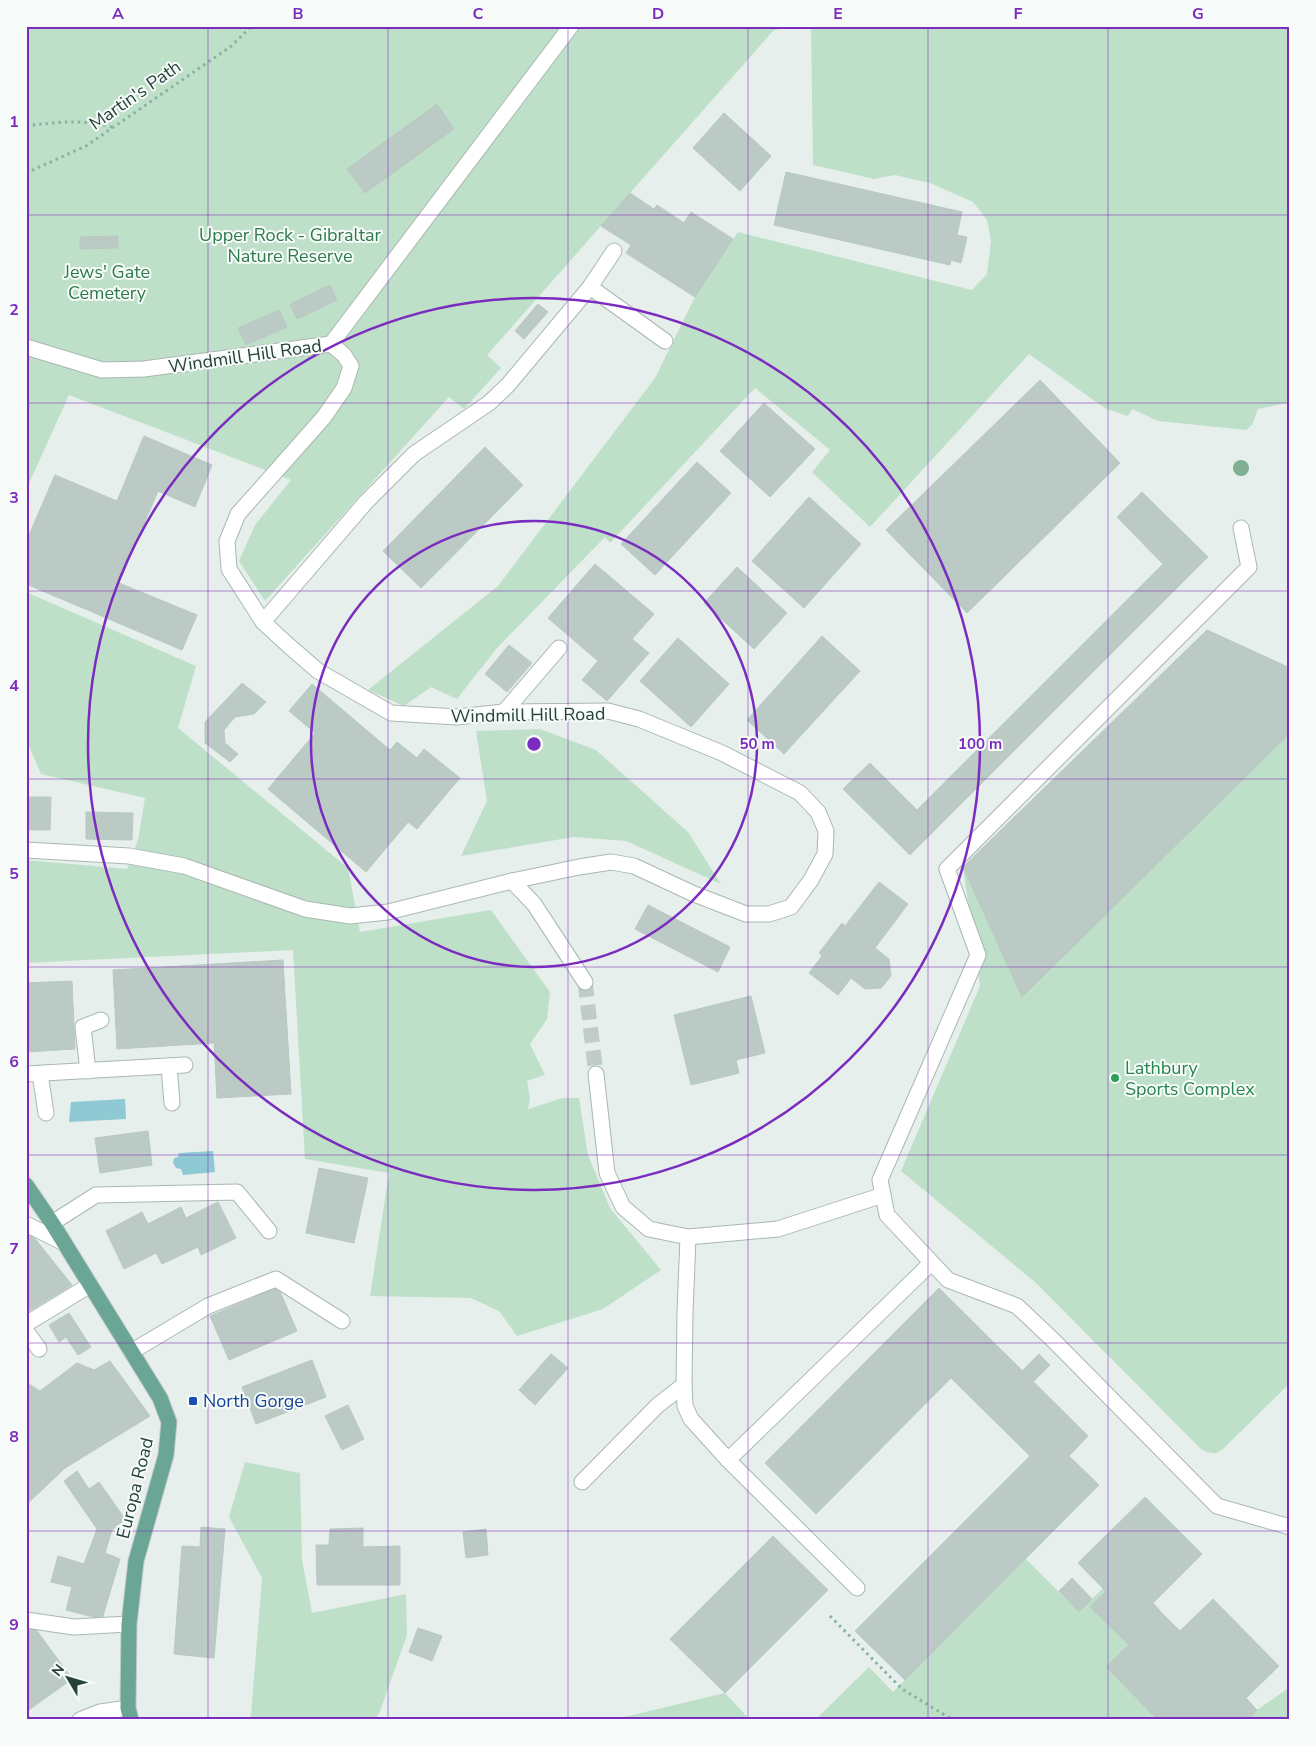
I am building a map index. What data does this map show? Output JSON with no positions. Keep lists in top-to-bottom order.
{
  "streets": {
    "main road": ["Europa Road"],
    "street": ["Windmill Hill Road"],
    "path": ["Martin's Path"]
  },
  "parks": ["Upper Rock - Gibraltar Nature Reserve", "Jews' Gate Cemetery"],
  "places": {
    "other": ["Lathbury Sports Complex"],
    "transit": ["North Gorge"]
  },
  "north": "top left",
  "grid": {
    "columns": [
      "A",
      "B",
      "C",
      "D",
      "E",
      "F",
      "G"
    ],
    "rows": [
      "1",
      "2",
      "3",
      "4",
      "5",
      "6",
      "7",
      "8",
      "9"
    ]
  },
  "rings": ["50 m", "100 m"]
}
